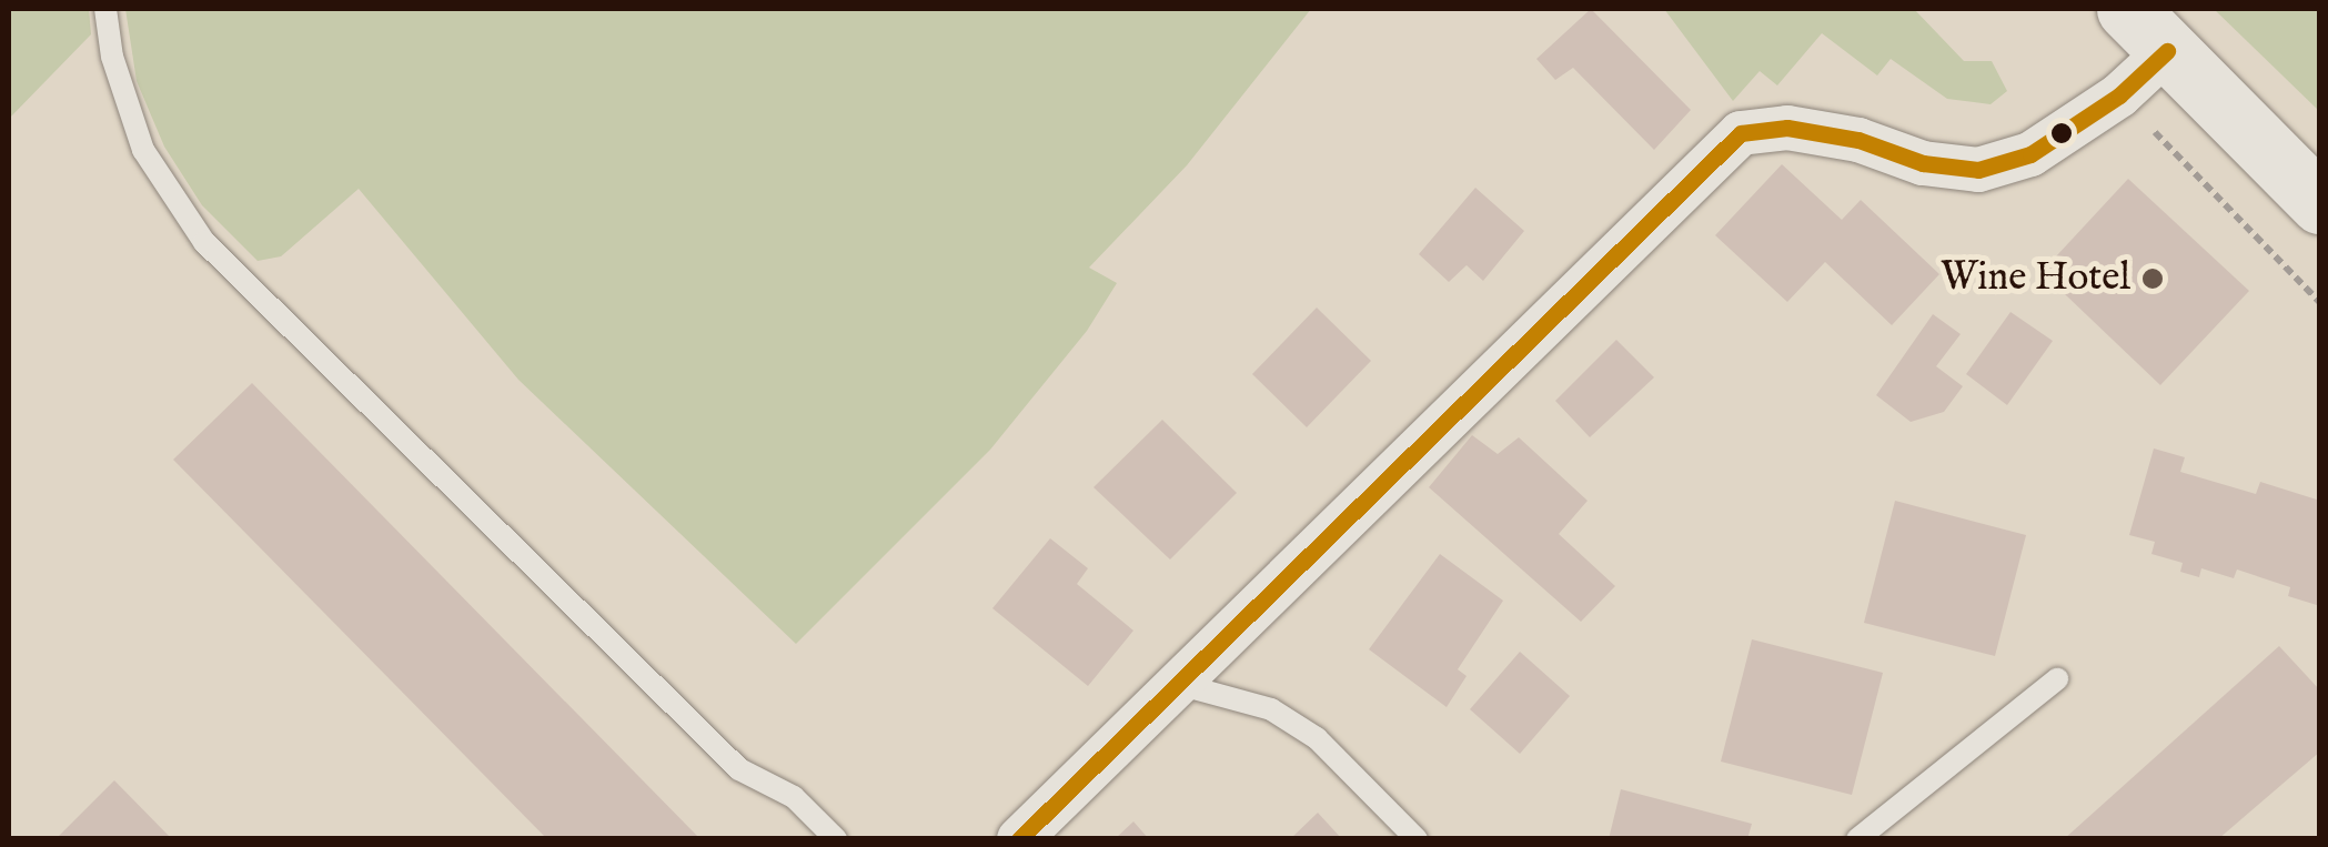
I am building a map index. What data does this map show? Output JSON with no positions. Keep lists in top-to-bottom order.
{
  "places": ["Wine Hotel"]
}
